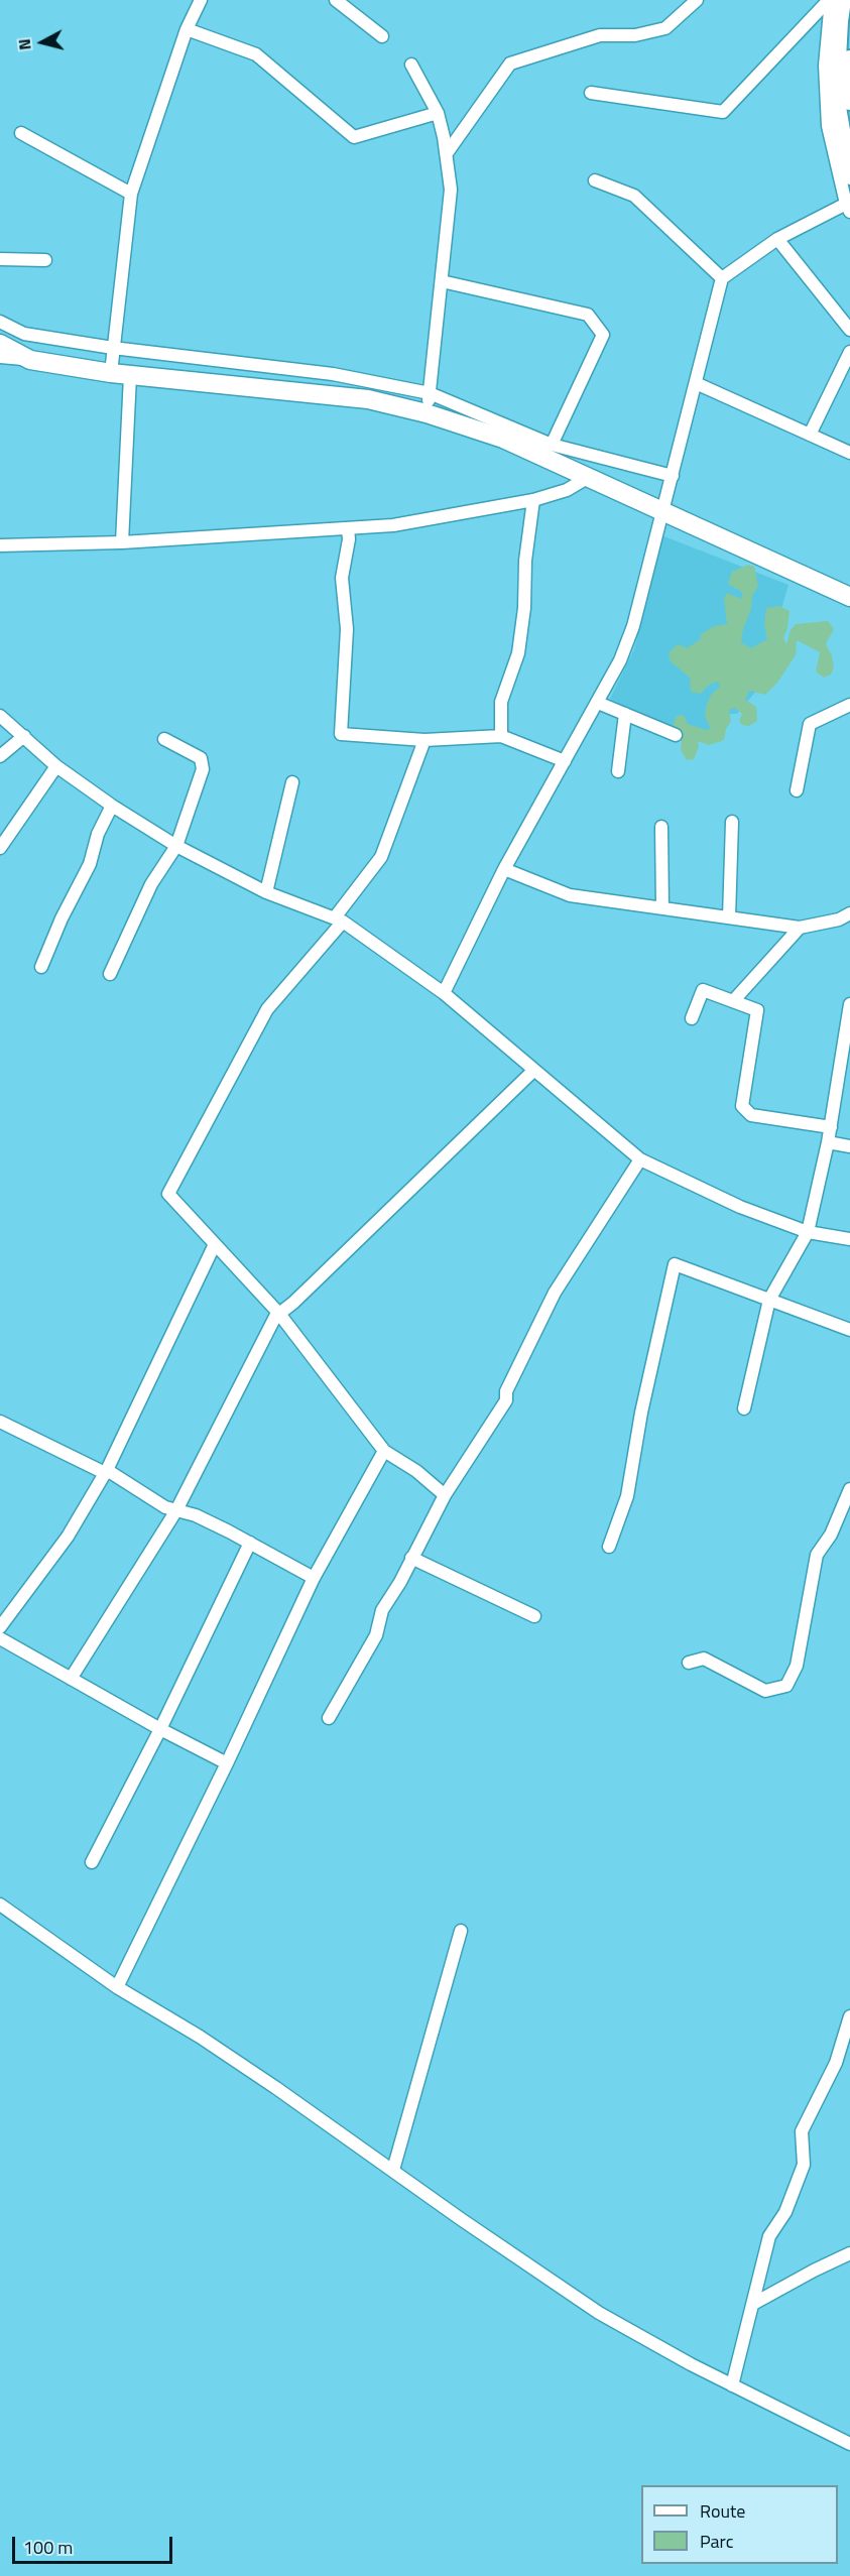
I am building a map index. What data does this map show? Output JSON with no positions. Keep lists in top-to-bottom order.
{
  "legend": ["Route", "Parc"],
  "scale_bar": "100 m",
  "north": "left"
}
